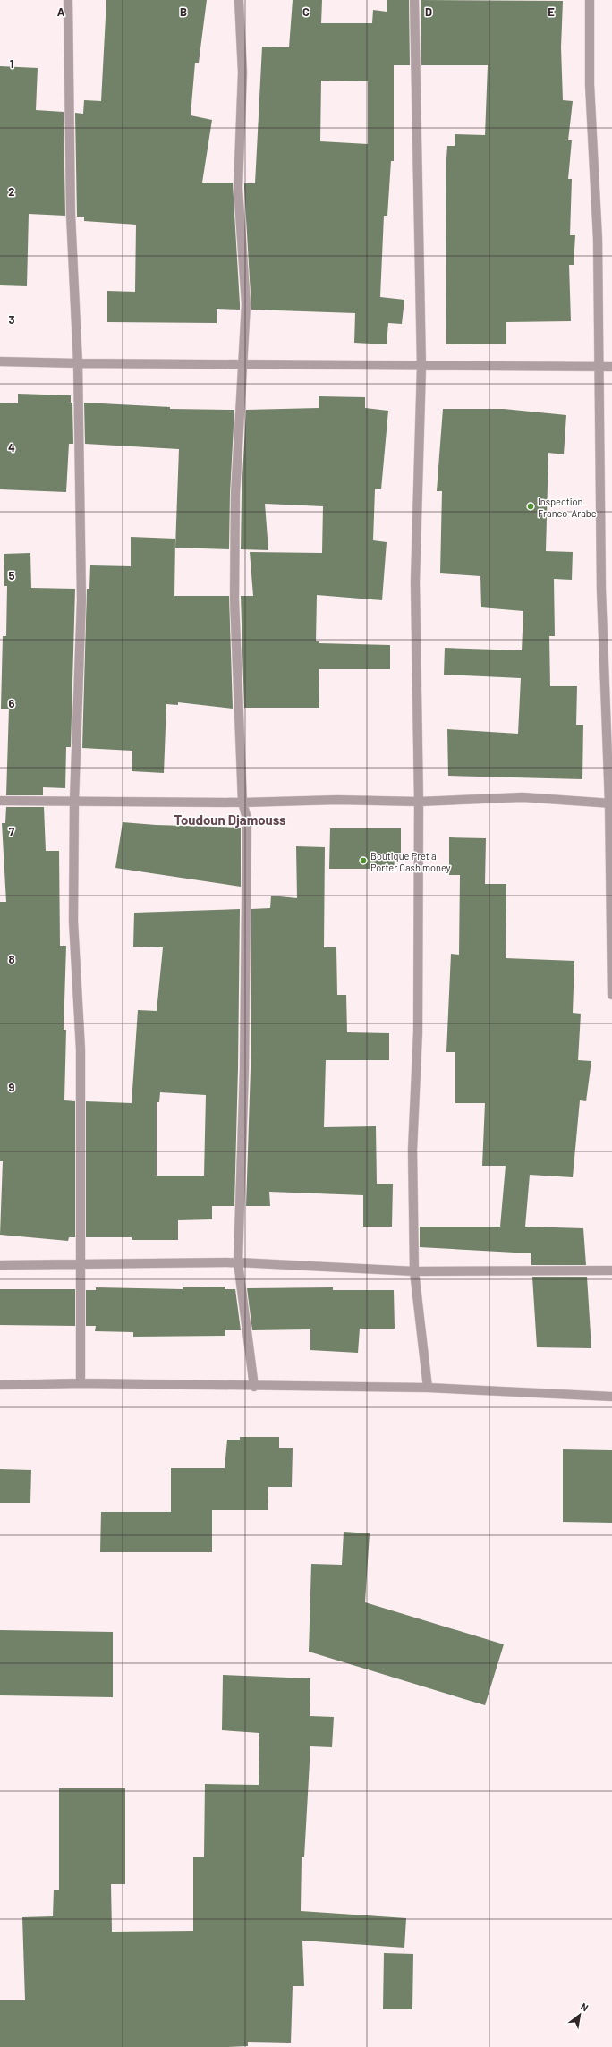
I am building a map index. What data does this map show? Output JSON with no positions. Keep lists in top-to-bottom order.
{
  "districts": ["Toudoun Djamouss"],
  "places": ["Inspection Franco-Arabe", "Boutique Pret a Porter Cash money"],
  "north": "top right",
  "grid": {
    "columns": [
      "A",
      "B",
      "C",
      "D",
      "E"
    ],
    "rows": [
      "1",
      "2",
      "3",
      "4",
      "5",
      "6",
      "7",
      "8",
      "9"
    ]
  }
}
